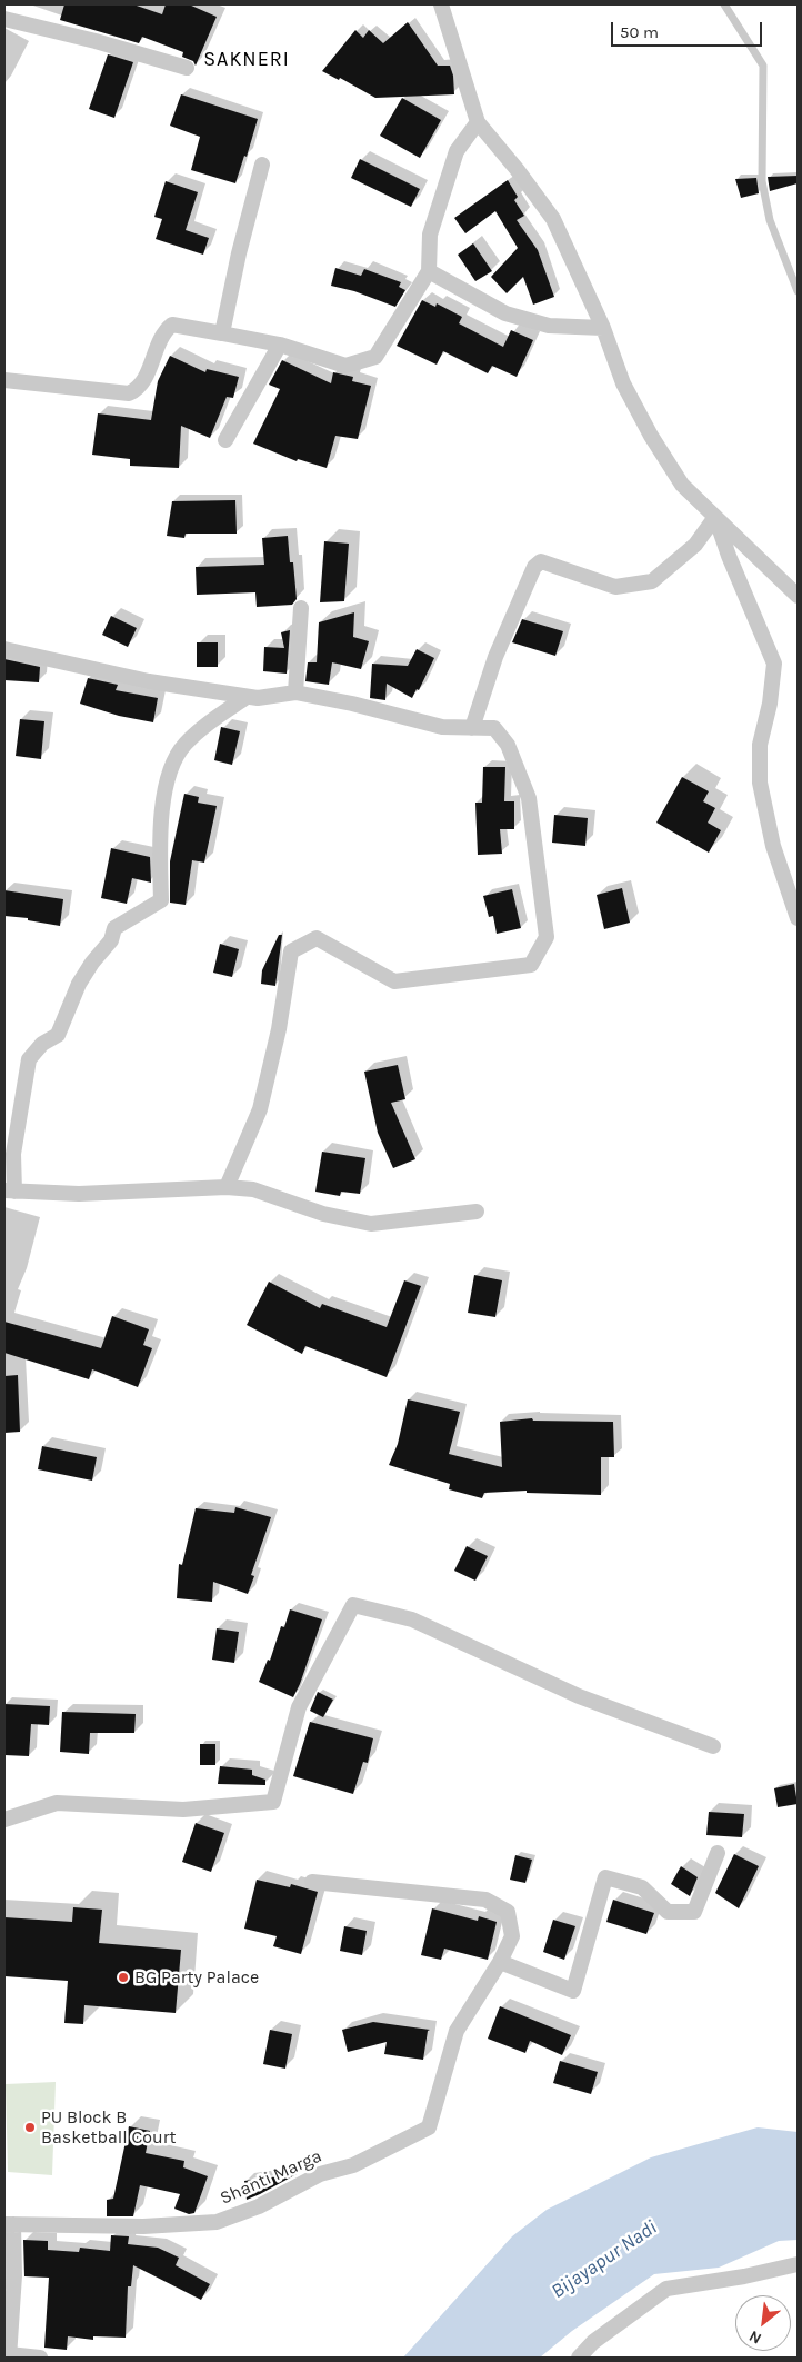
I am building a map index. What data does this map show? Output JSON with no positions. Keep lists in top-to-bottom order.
{
  "streets": {
    "street": ["Shanti Marga"]
  },
  "districts": ["SAKNERI"],
  "water": ["Bijayapur Nadi"],
  "places": ["BG Party Palace", "PU Block B Basketball Court"],
  "scale_bar": "50 m",
  "north": "bottom left"
}
